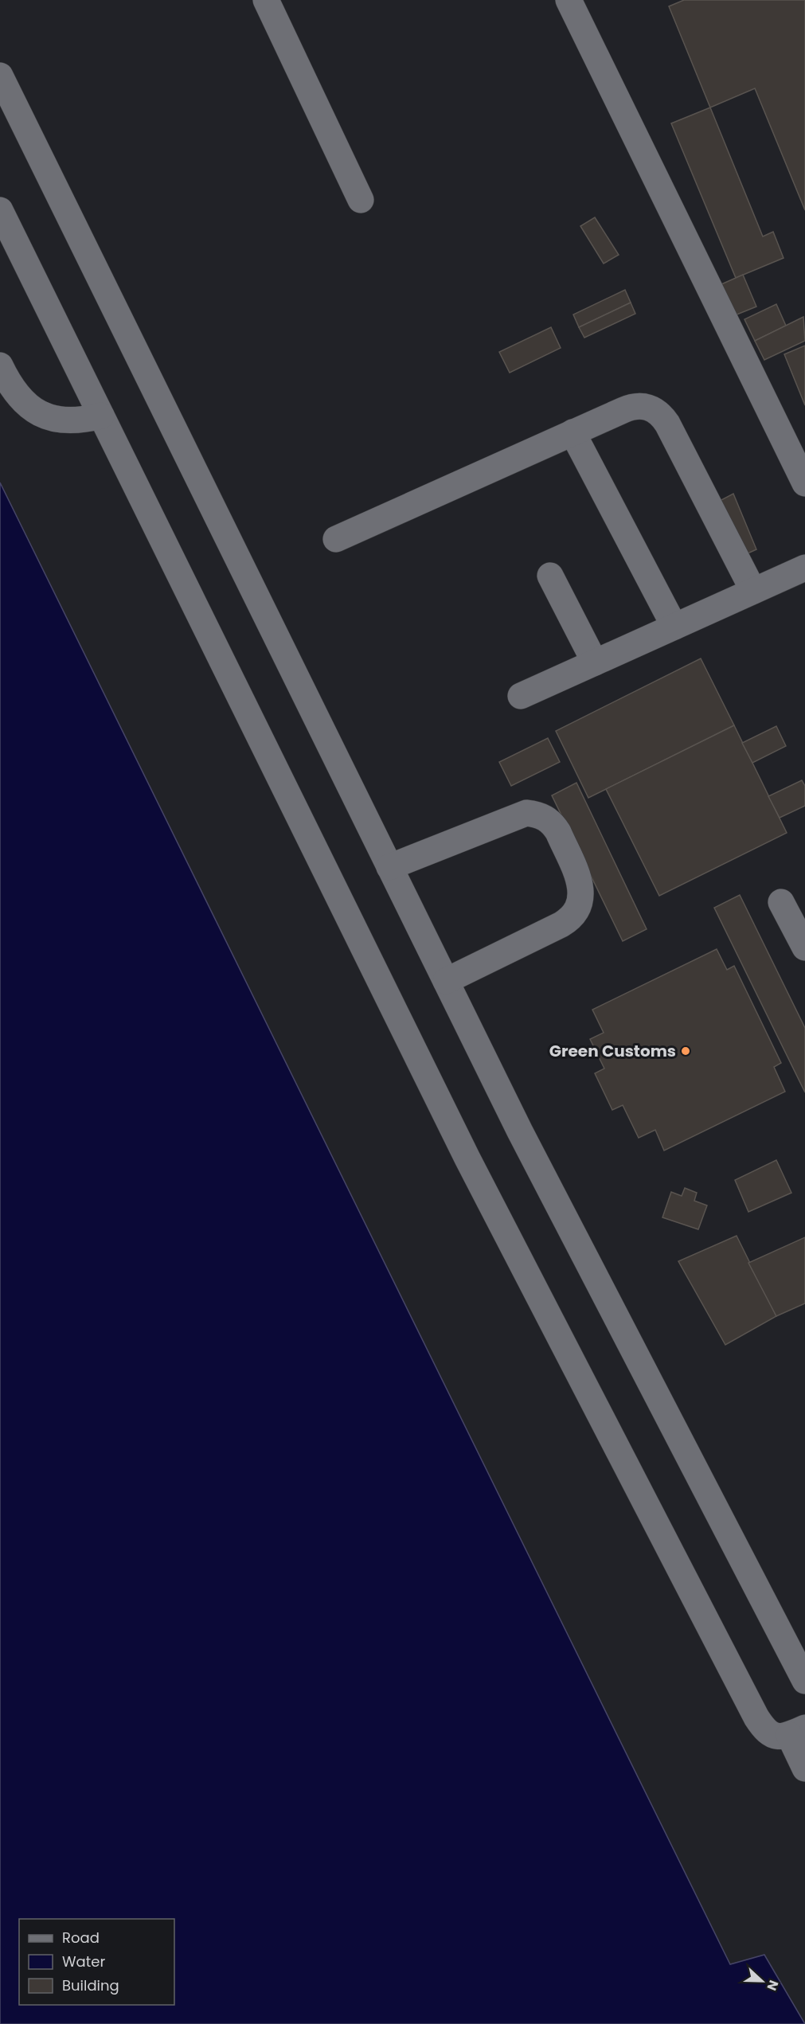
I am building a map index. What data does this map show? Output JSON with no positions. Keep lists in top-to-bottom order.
{
  "places": ["Green Customs"],
  "legend": ["Road", "Water", "Building"],
  "north": "right"
}
